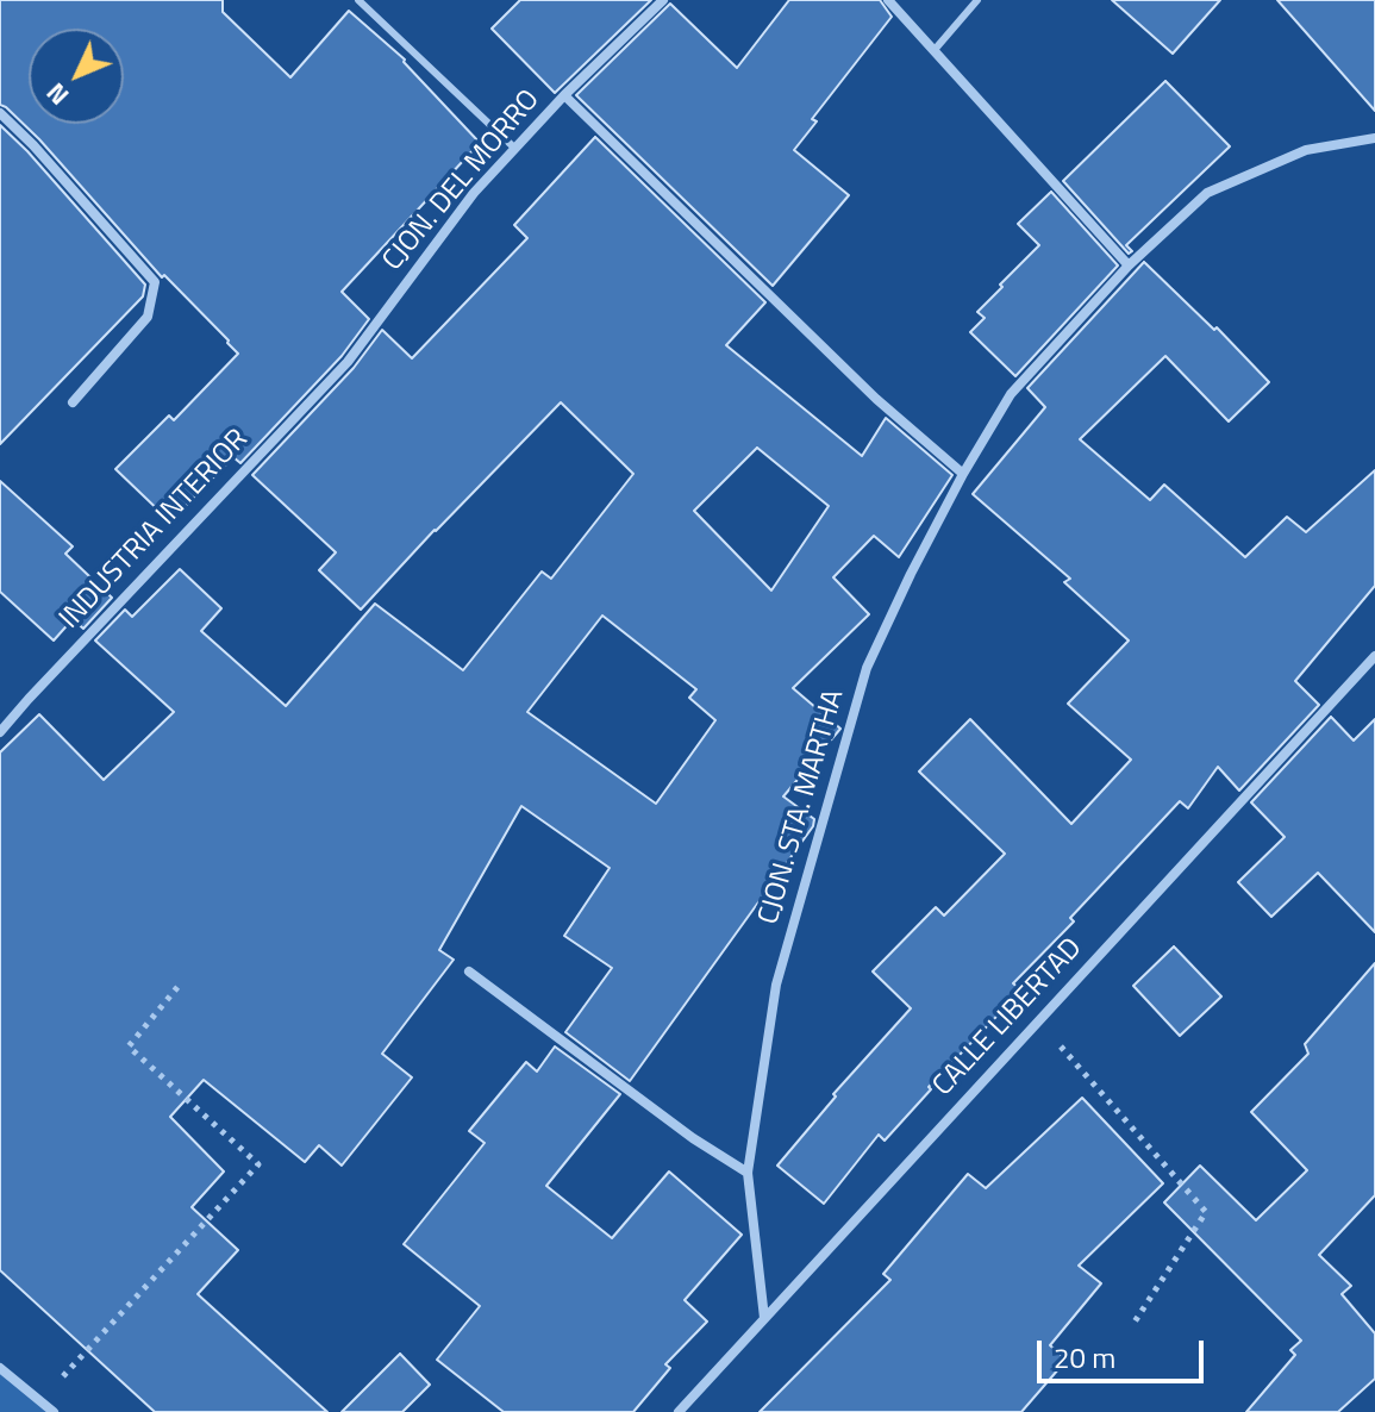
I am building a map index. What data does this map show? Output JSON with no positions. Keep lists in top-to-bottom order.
{
  "streets": {
    "street": [
      "CJON. DEL MORRO",
      "INDUSTRIA INTERIOR",
      "CJON. STA. MARTHA",
      "CALLE LIBERTAD"
    ]
  },
  "crossings": [
    ["CJON. DEL MORRO", "INDUSTRIA INTERIOR"],
    ["CJON. STA. MARTHA", "CALLE LIBERTAD"]
  ],
  "scale_bar": "20 m",
  "north": "bottom left"
}
